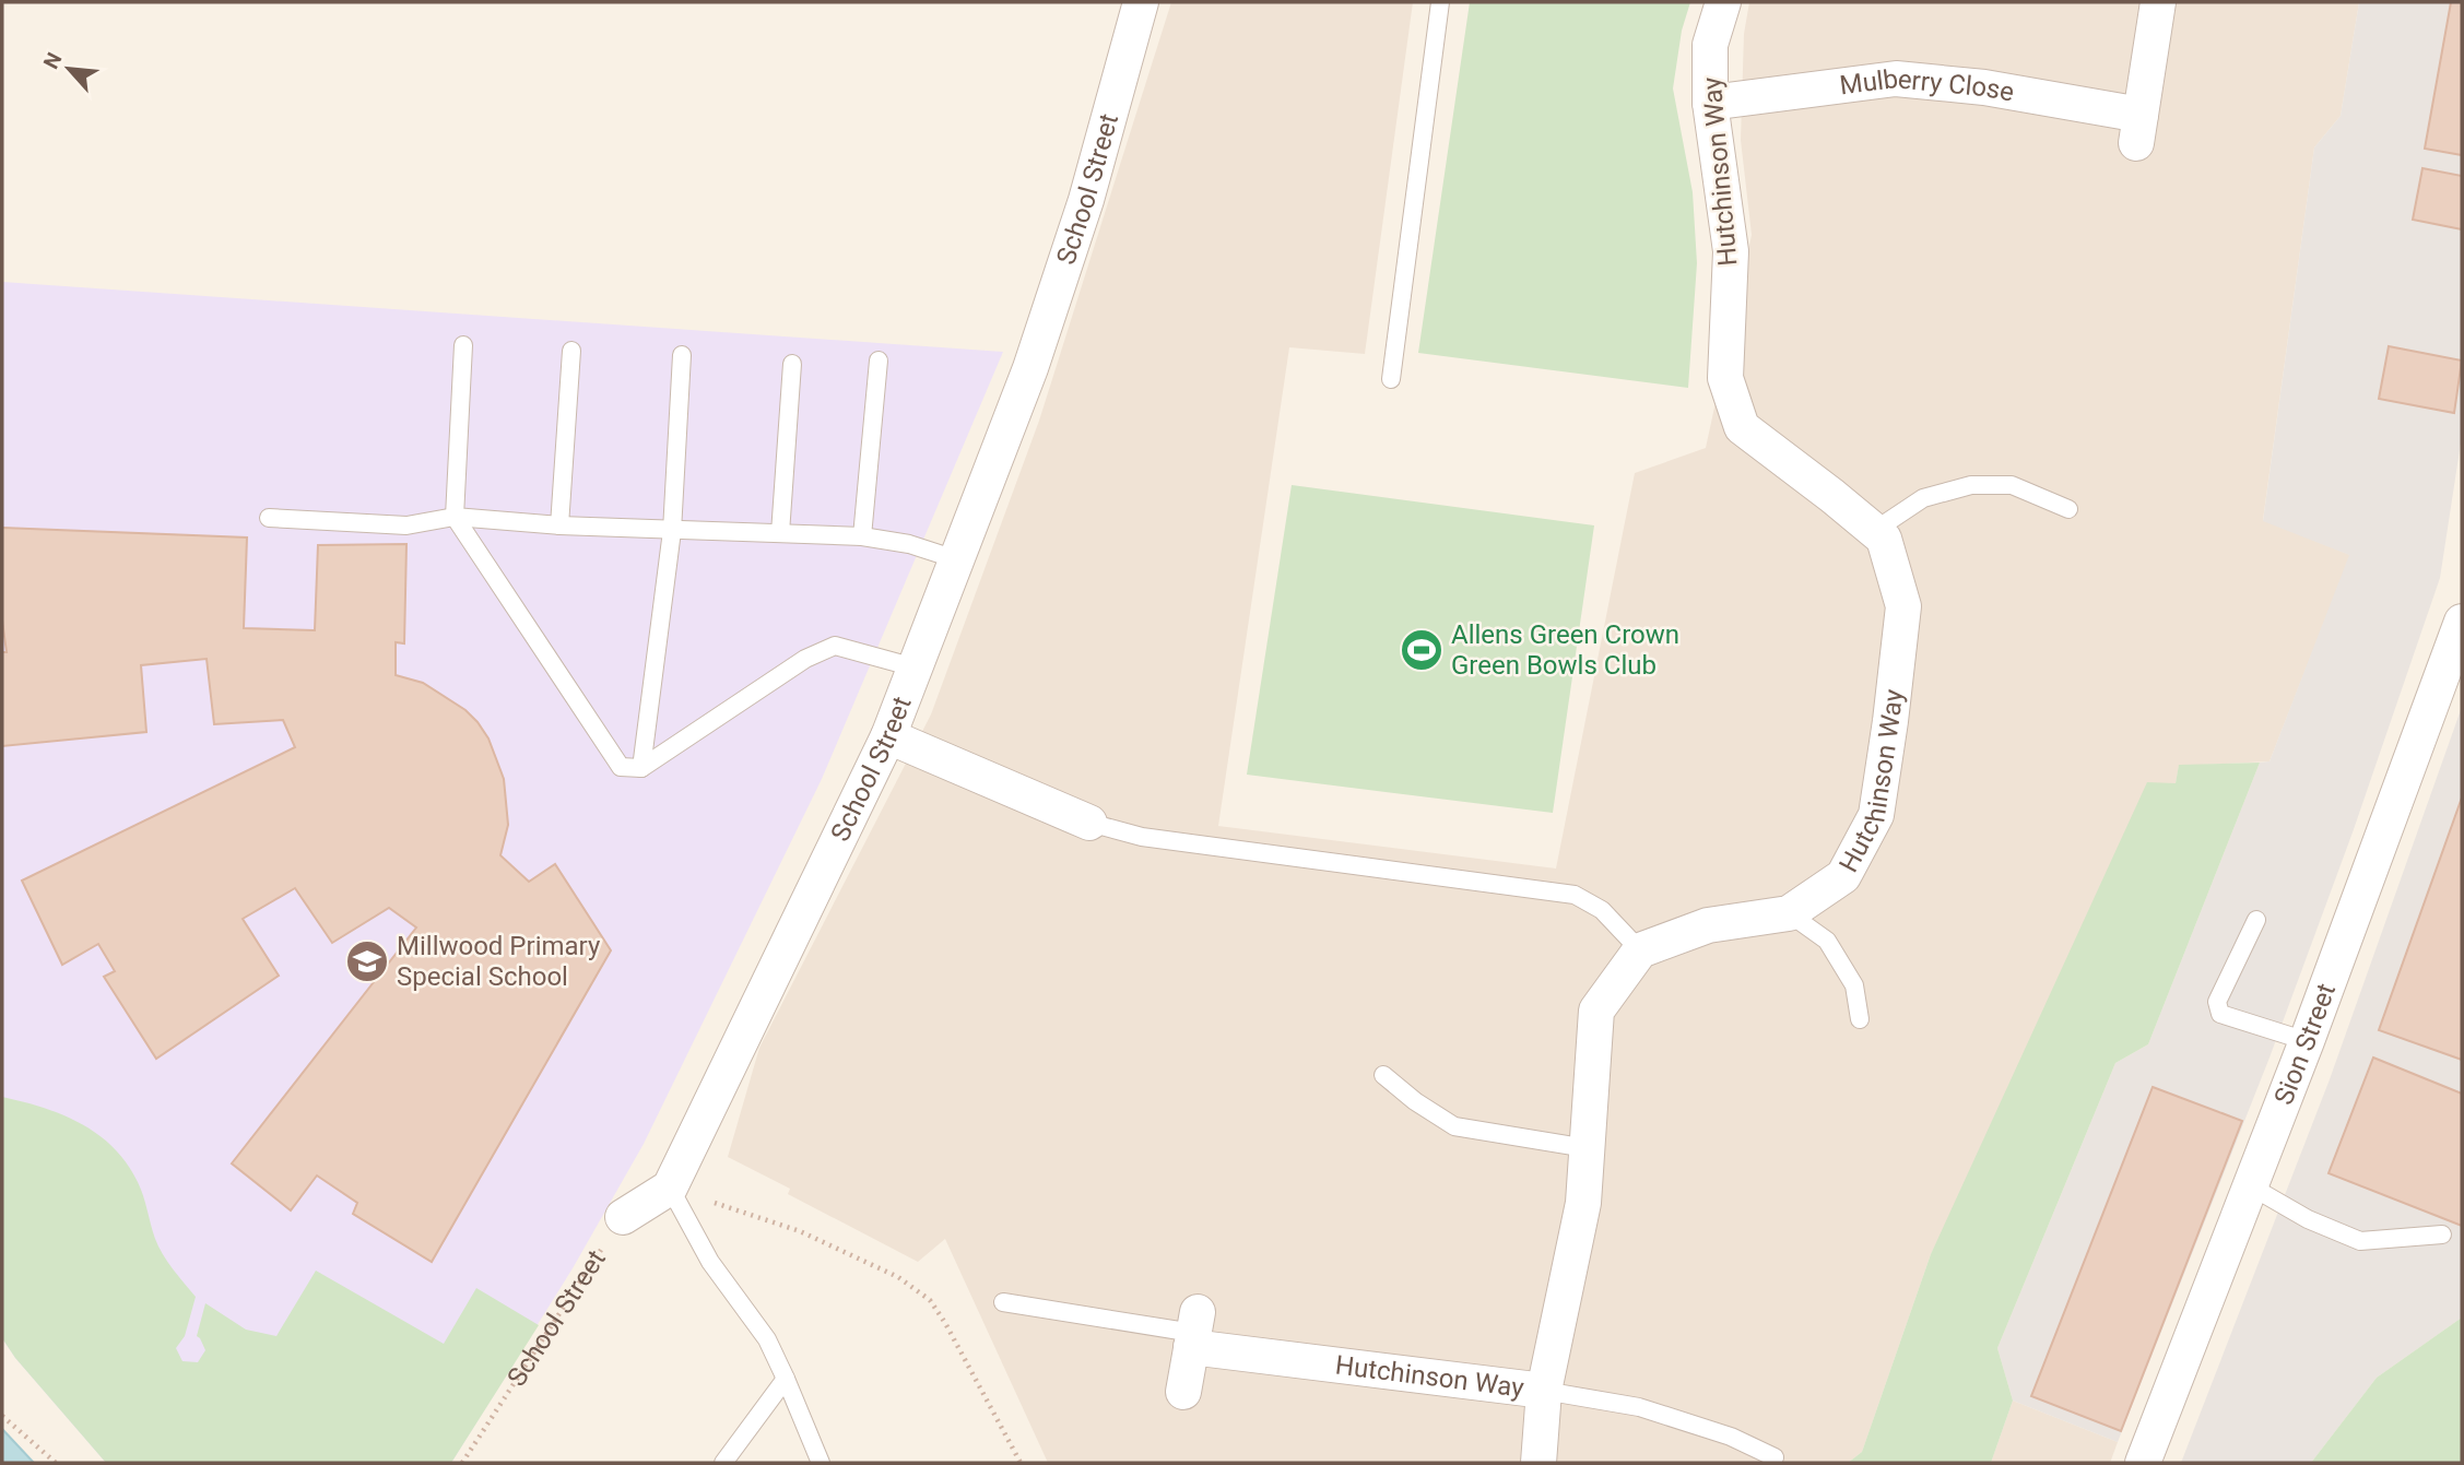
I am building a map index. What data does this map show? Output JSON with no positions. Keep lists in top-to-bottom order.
{
  "streets": {
    "street": [
      "Mulberry Close",
      "Hutchinson Way",
      "School Street",
      "Sion Street"
    ]
  },
  "crossings": [
    ["Mulberry Close", "Hutchinson Way"]
  ],
  "places": {
    "sports": ["Allens Green Crown Green Bowls Club"],
    "school or university": ["Millwood Primary Special School"]
  },
  "north": "top left"
}
